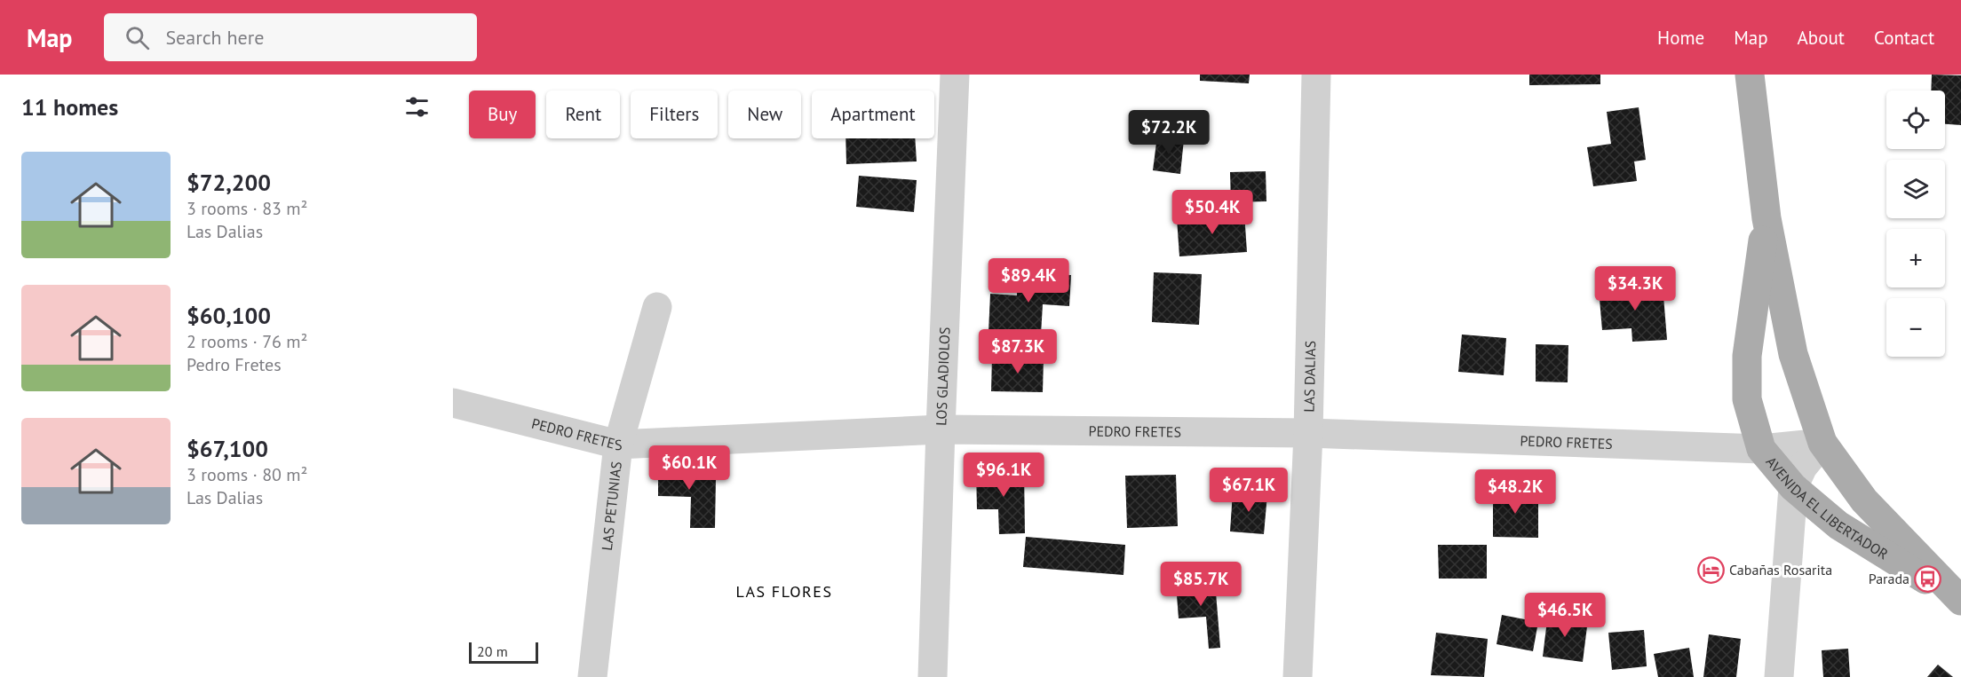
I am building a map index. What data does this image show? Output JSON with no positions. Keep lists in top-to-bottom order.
{
  "streets": {
    "main road": ["AVENIDA EL LIBERTADOR"],
    "street": [
      "LOS GLADIOLOS",
      "LAS DALIAS",
      "PEDRO FRETES",
      "LAS PETUNIAS"
    ]
  },
  "crossings": [
    ["LOS GLADIOLOS", "PEDRO FRETES"],
    ["LAS DALIAS", "PEDRO FRETES"],
    ["PEDRO FRETES", "LAS PETUNIAS"],
    ["PEDRO FRETES", "AVENIDA EL LIBERTADOR"]
  ],
  "districts": ["LAS FLORES"],
  "places": {
    "hotel": ["Cabañas Rosarita"],
    "bus stop": ["Parada"]
  },
  "scale_bar": "20 m",
  "page": {
    "header": "Map",
    "search": "Search here",
    "nav": [
      "Home",
      "Map",
      "About",
      "Contact"
    ],
    "heading": "11 homes",
    "map_buttons": ["+", "−"],
    "chip": [
      "Buy",
      "Rent",
      "Filters",
      "New",
      "Apartment"
    ],
    "price": [
      "$72.2K",
      "$50.4K",
      "$89.4K",
      "$34.3K",
      "$87.3K",
      "$60.1K",
      "$96.1K",
      "$67.1K",
      "$48.2K",
      "$85.7K",
      "$46.5K"
    ],
    "list": [
      {
        "name": "$72,200",
        "note": "3 rooms · 83 m² · Las Dalias"
      },
      {
        "name": "$60,100",
        "note": "2 rooms · 76 m² · Pedro Fretes"
      },
      {
        "name": "$67,100",
        "note": "3 rooms · 80 m² · Las Dalias"
      }
    ],
    "scale": "20 m"
  }
}
